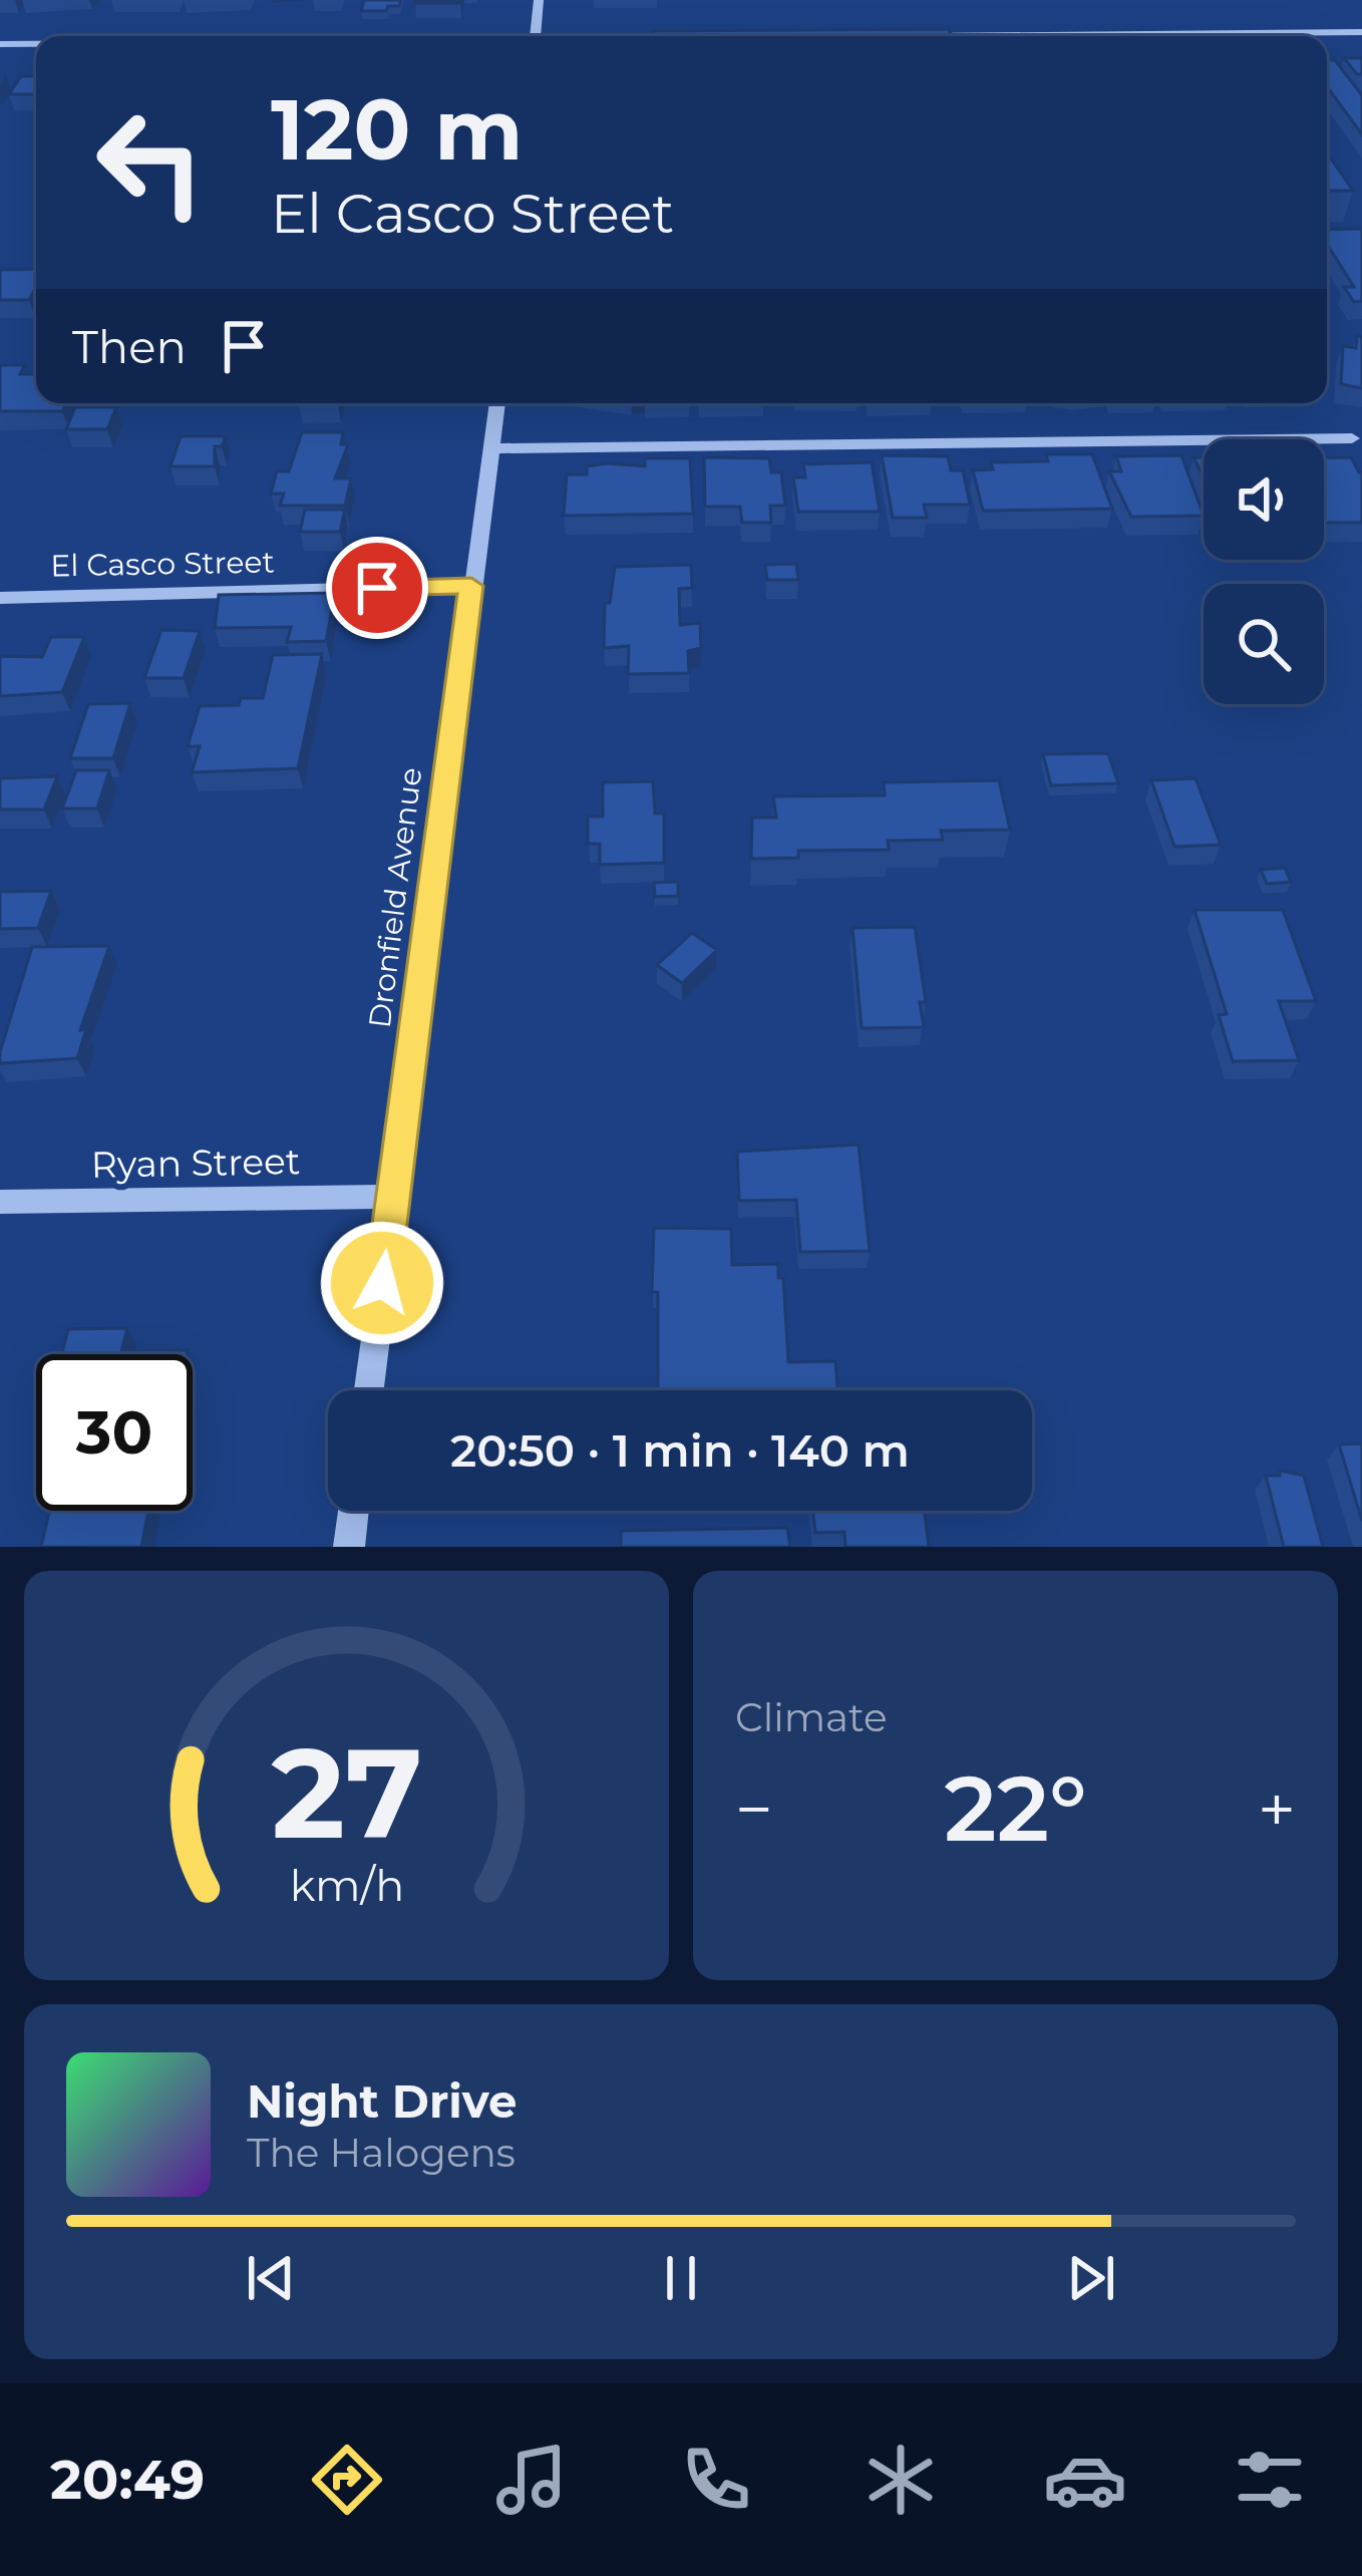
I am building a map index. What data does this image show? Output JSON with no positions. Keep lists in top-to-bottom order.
{
  "streets": {
    "street": ["El Casco Street", "Dronfield Avenue", "Ryan Street"]
  },
  "crossings": [
    ["El Casco Street", "Dronfield Avenue"],
    ["Dronfield Avenue", "Ryan Street"]
  ],
  "page": {
    "turn": ["120 m", "El Casco Street"],
    "then": "Then",
    "limit": "30",
    "trip": "20:50 · 1 min · 140 m",
    "tile": "Climate",
    "heat": ["−", "22°", "+"],
    "song": ["Night Drive", "The Halogens"],
    "tabs": "20:49",
    "gauge": ["27", "km/h"]
  }
}
